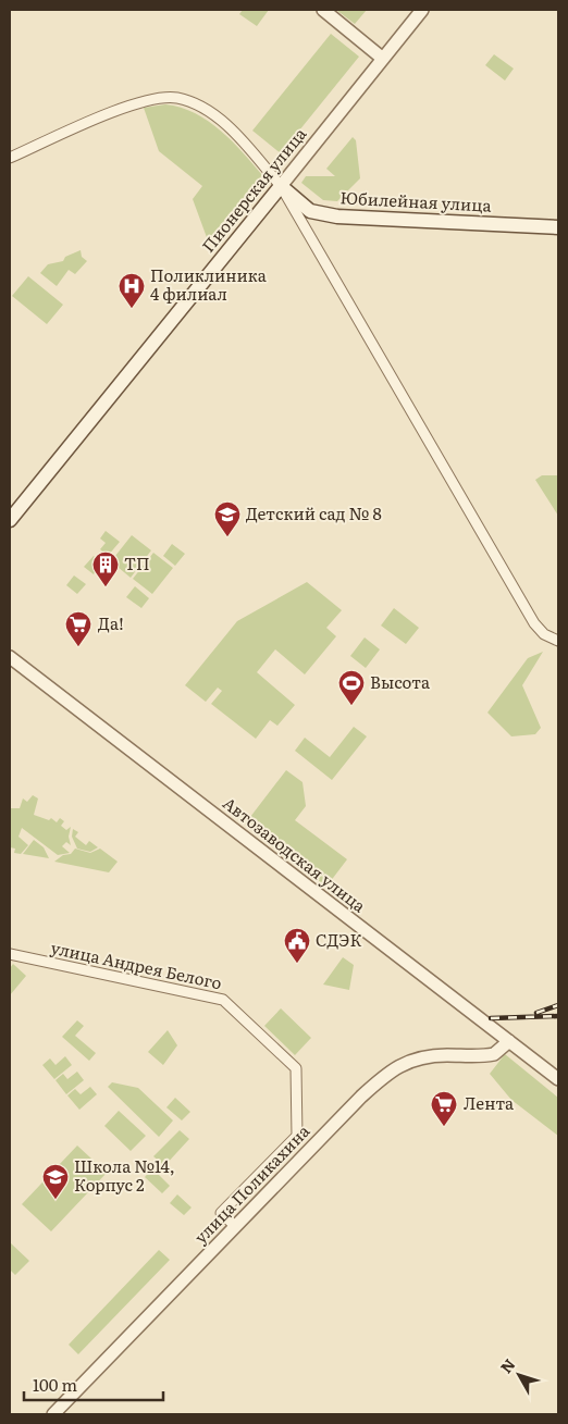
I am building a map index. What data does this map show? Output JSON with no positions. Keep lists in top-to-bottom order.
{
  "streets": {
    "main road": ["Пионерская улица", "Юбилейная улица"],
    "street": ["Автозаводская улица", "улица Андрея Белого", "улица Поликахина"]
  },
  "crossings": [
    ["Пионерская улица", "Юбилейная улица"],
    ["Автозаводская улица", "улица Поликахина"],
    ["улица Андрея Белого", "улица Поликахина"]
  ],
  "places": {
    "hospital": ["Поликлиника 4 филиал"],
    "school or university": ["Детский сад № 8", "Школа №14, Корпус 2"],
    "building": ["ТП"],
    "supermarket": ["Да!", "Лента"],
    "sports": ["Высота"],
    "public building": ["СДЭК"]
  },
  "scale_bar": "100 m",
  "north": "top left"
}
